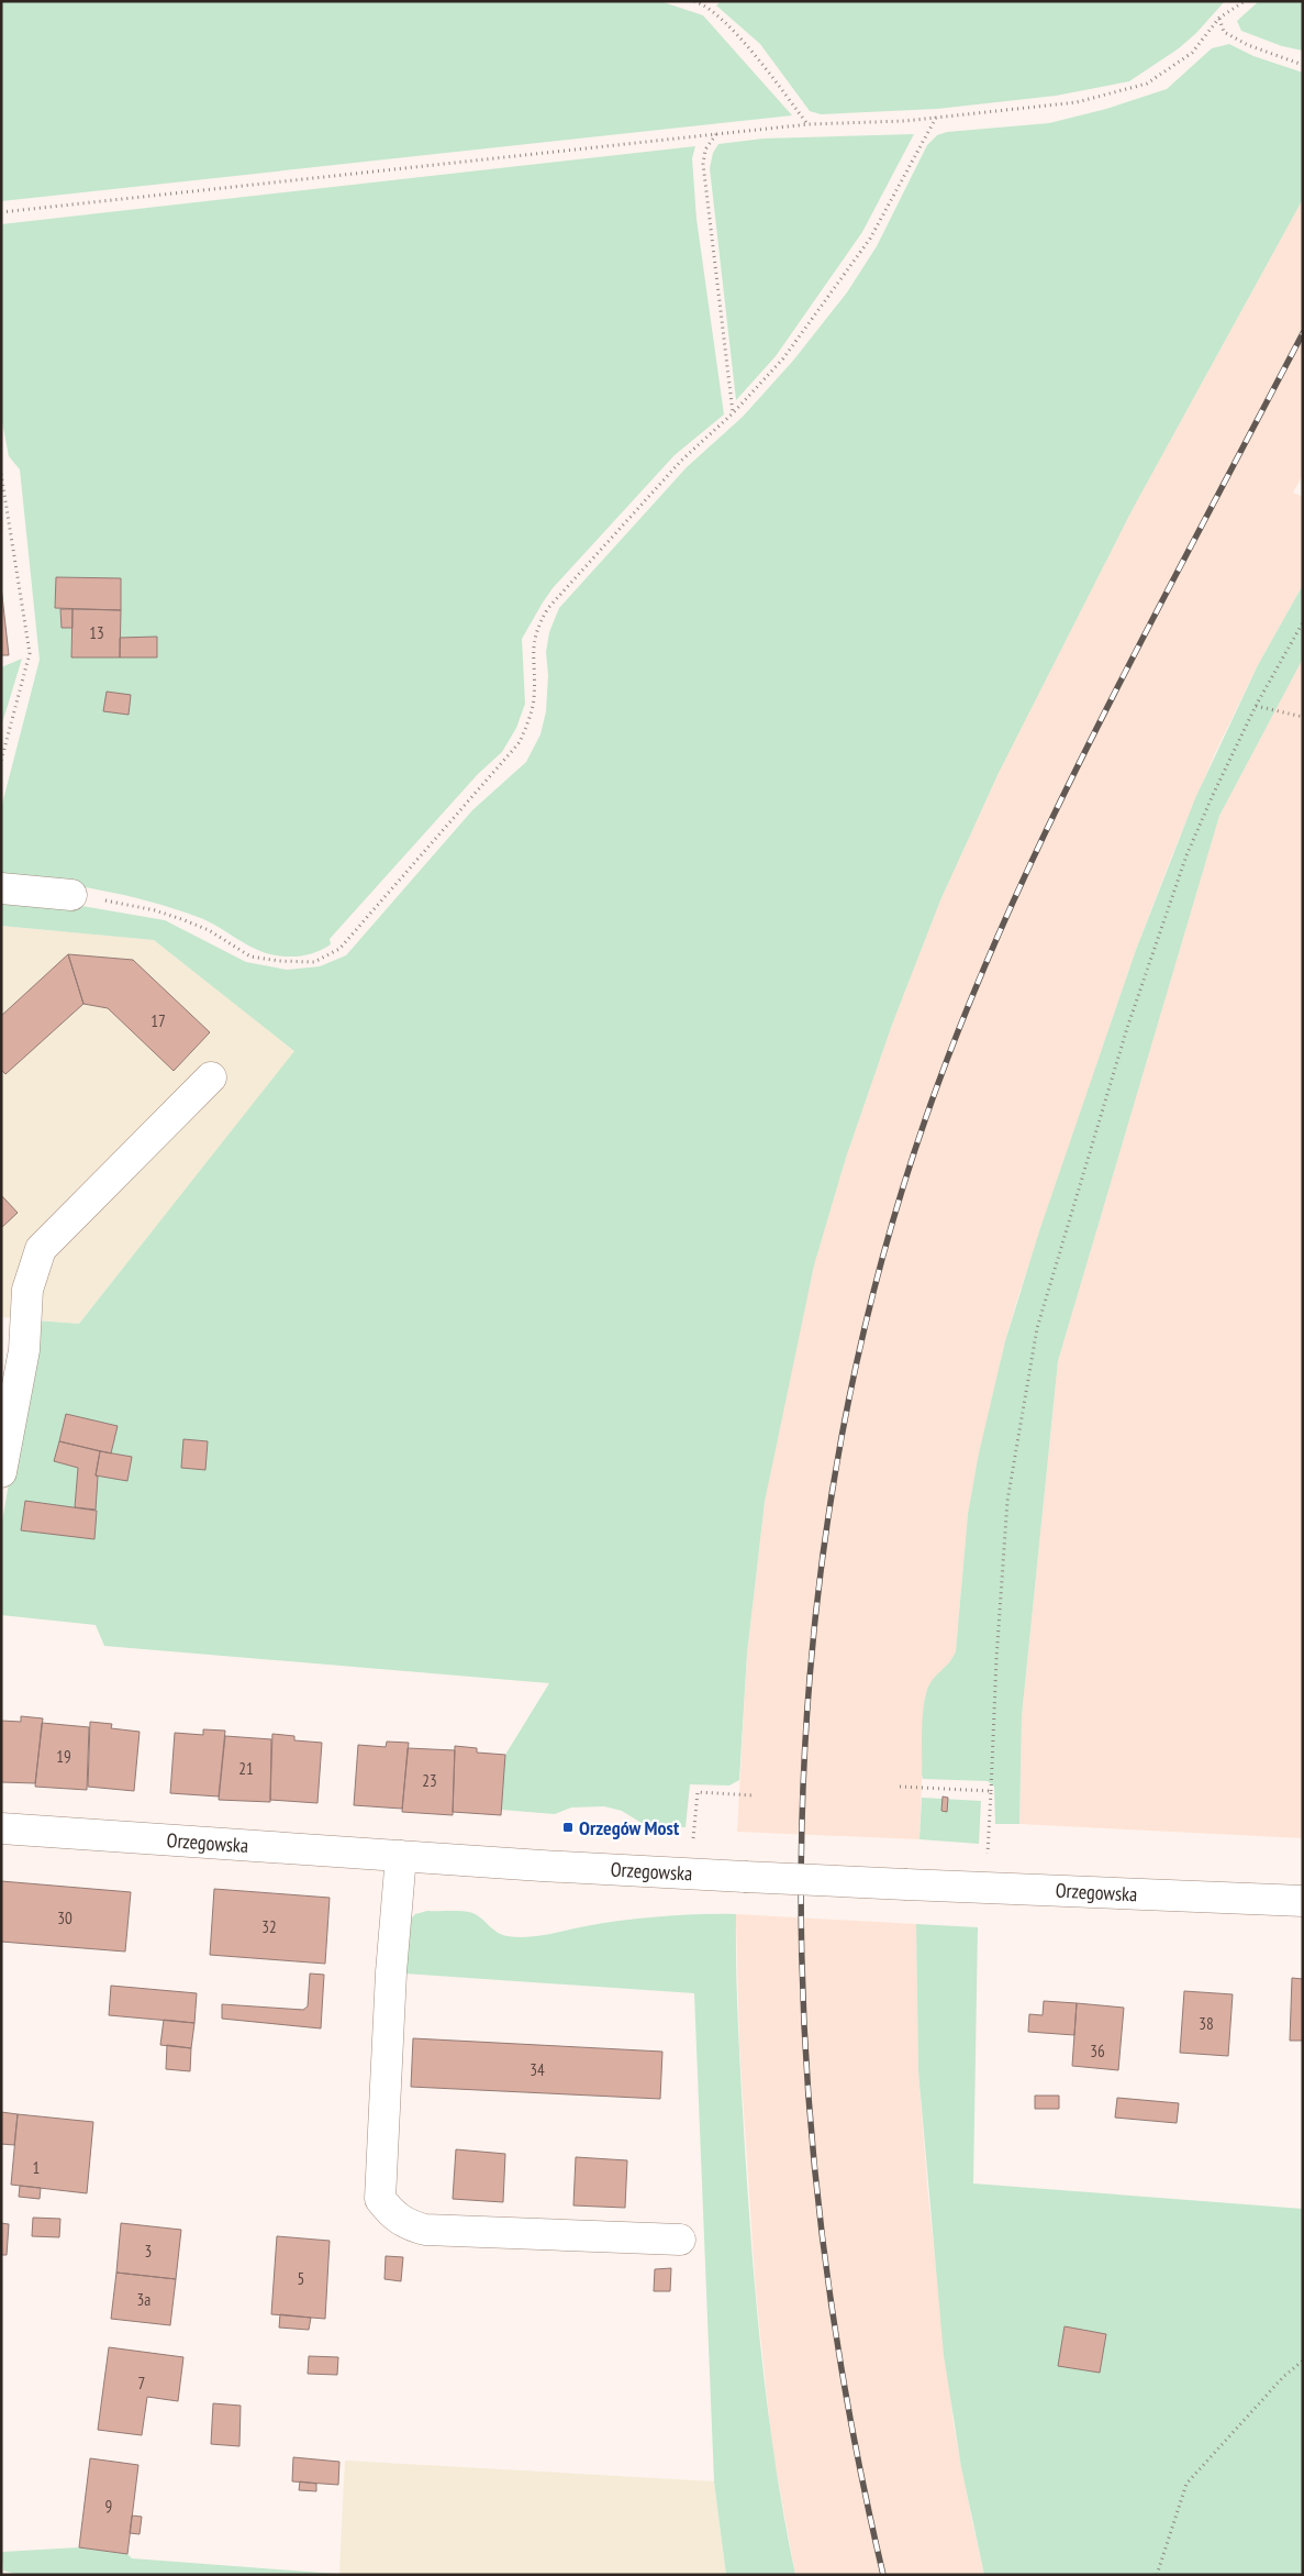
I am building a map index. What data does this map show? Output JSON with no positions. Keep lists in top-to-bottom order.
{
  "streets": {
    "street": ["Orzegowska"]
  },
  "places": {
    "transit": ["Orzegów Most"]
  },
  "house_numbers": [
    "13",
    "17",
    "19",
    "21",
    "23",
    "30",
    "32",
    "38",
    "36",
    "34",
    "1",
    "3",
    "5",
    "3a",
    "7",
    "9"
  ]
}
